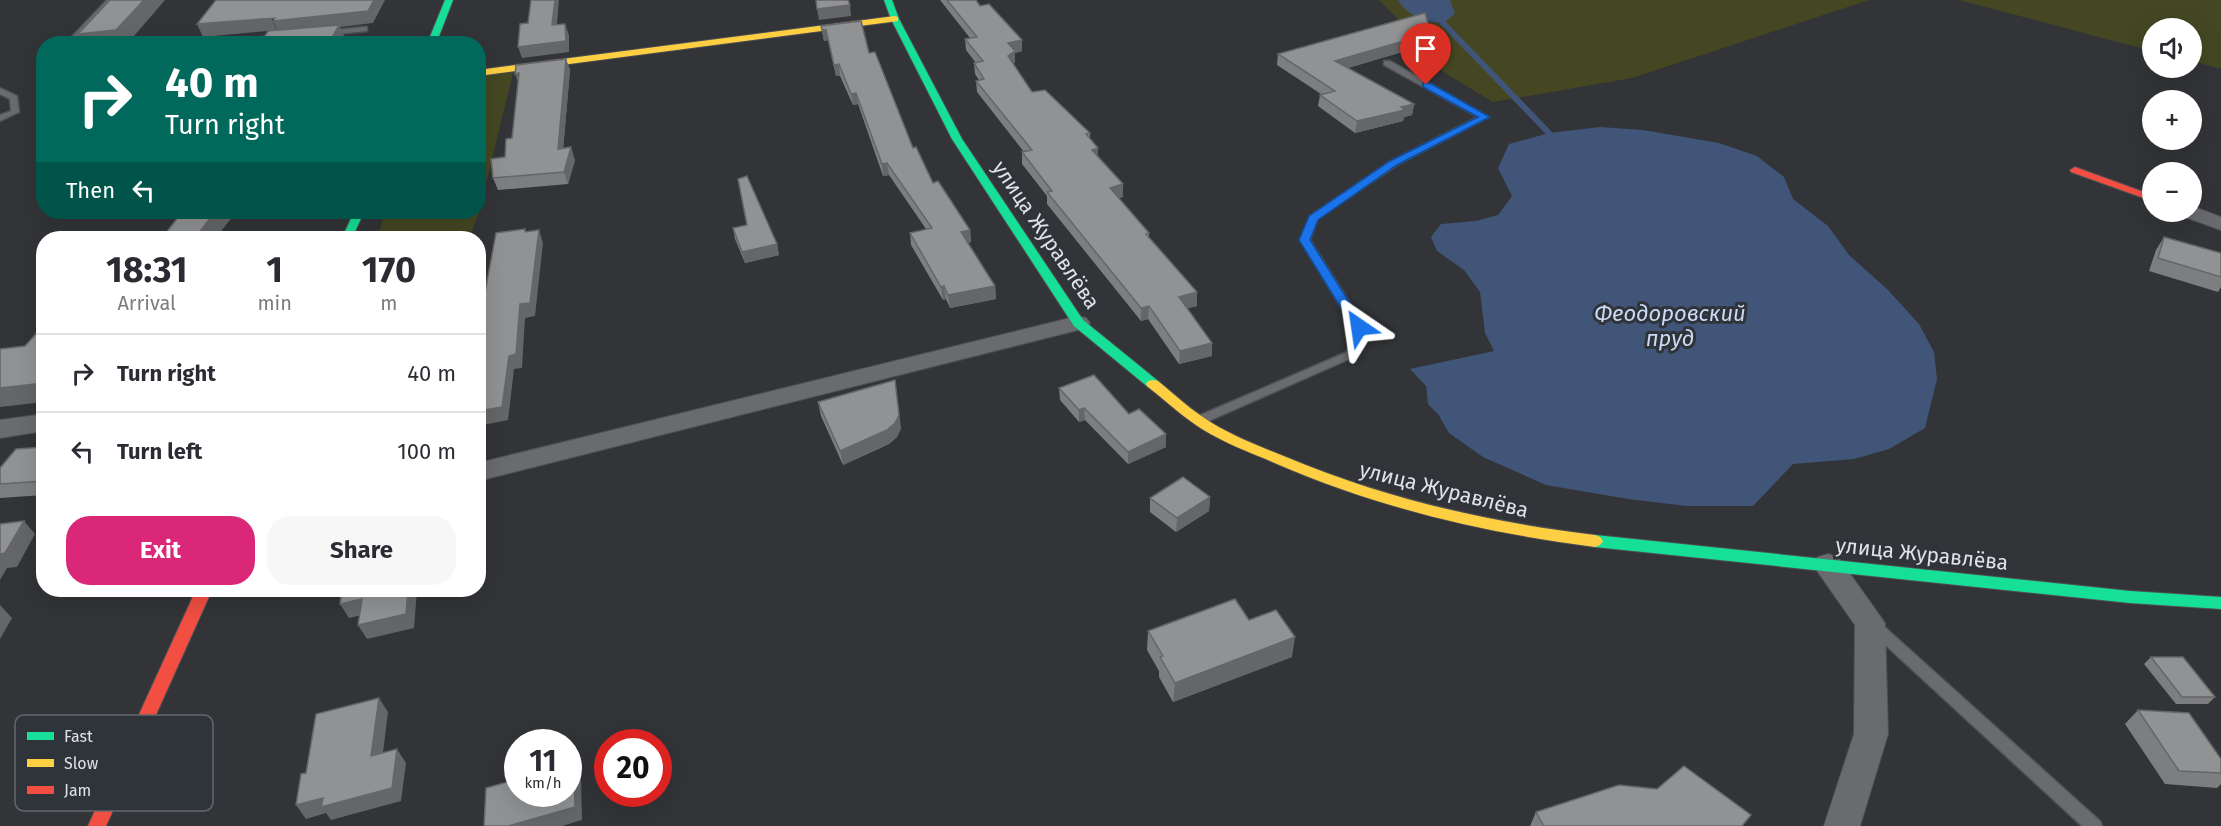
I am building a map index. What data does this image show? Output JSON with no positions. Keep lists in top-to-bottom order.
{
  "streets": {
    "street": ["улица Журавлёва"]
  },
  "water": ["Феодоровский пруд"],
  "legend": ["Fast", "Slow", "Jam"],
  "page": {
    "map_buttons": ["+", "−"],
    "turn": ["40 m", "Turn right"],
    "then": "Then",
    "eta": [
      "18:31",
      "Arrival",
      "1",
      "min",
      "170",
      "m"
    ],
    "list": [
      {
        "name": "Turn right",
        "value": "40 m"
      },
      {
        "name": "Turn left",
        "value": "100 m"
      }
    ],
    "buttons": ["Exit", "Share"],
    "speed": "11 km/h",
    "limit": "20"
  }
}
